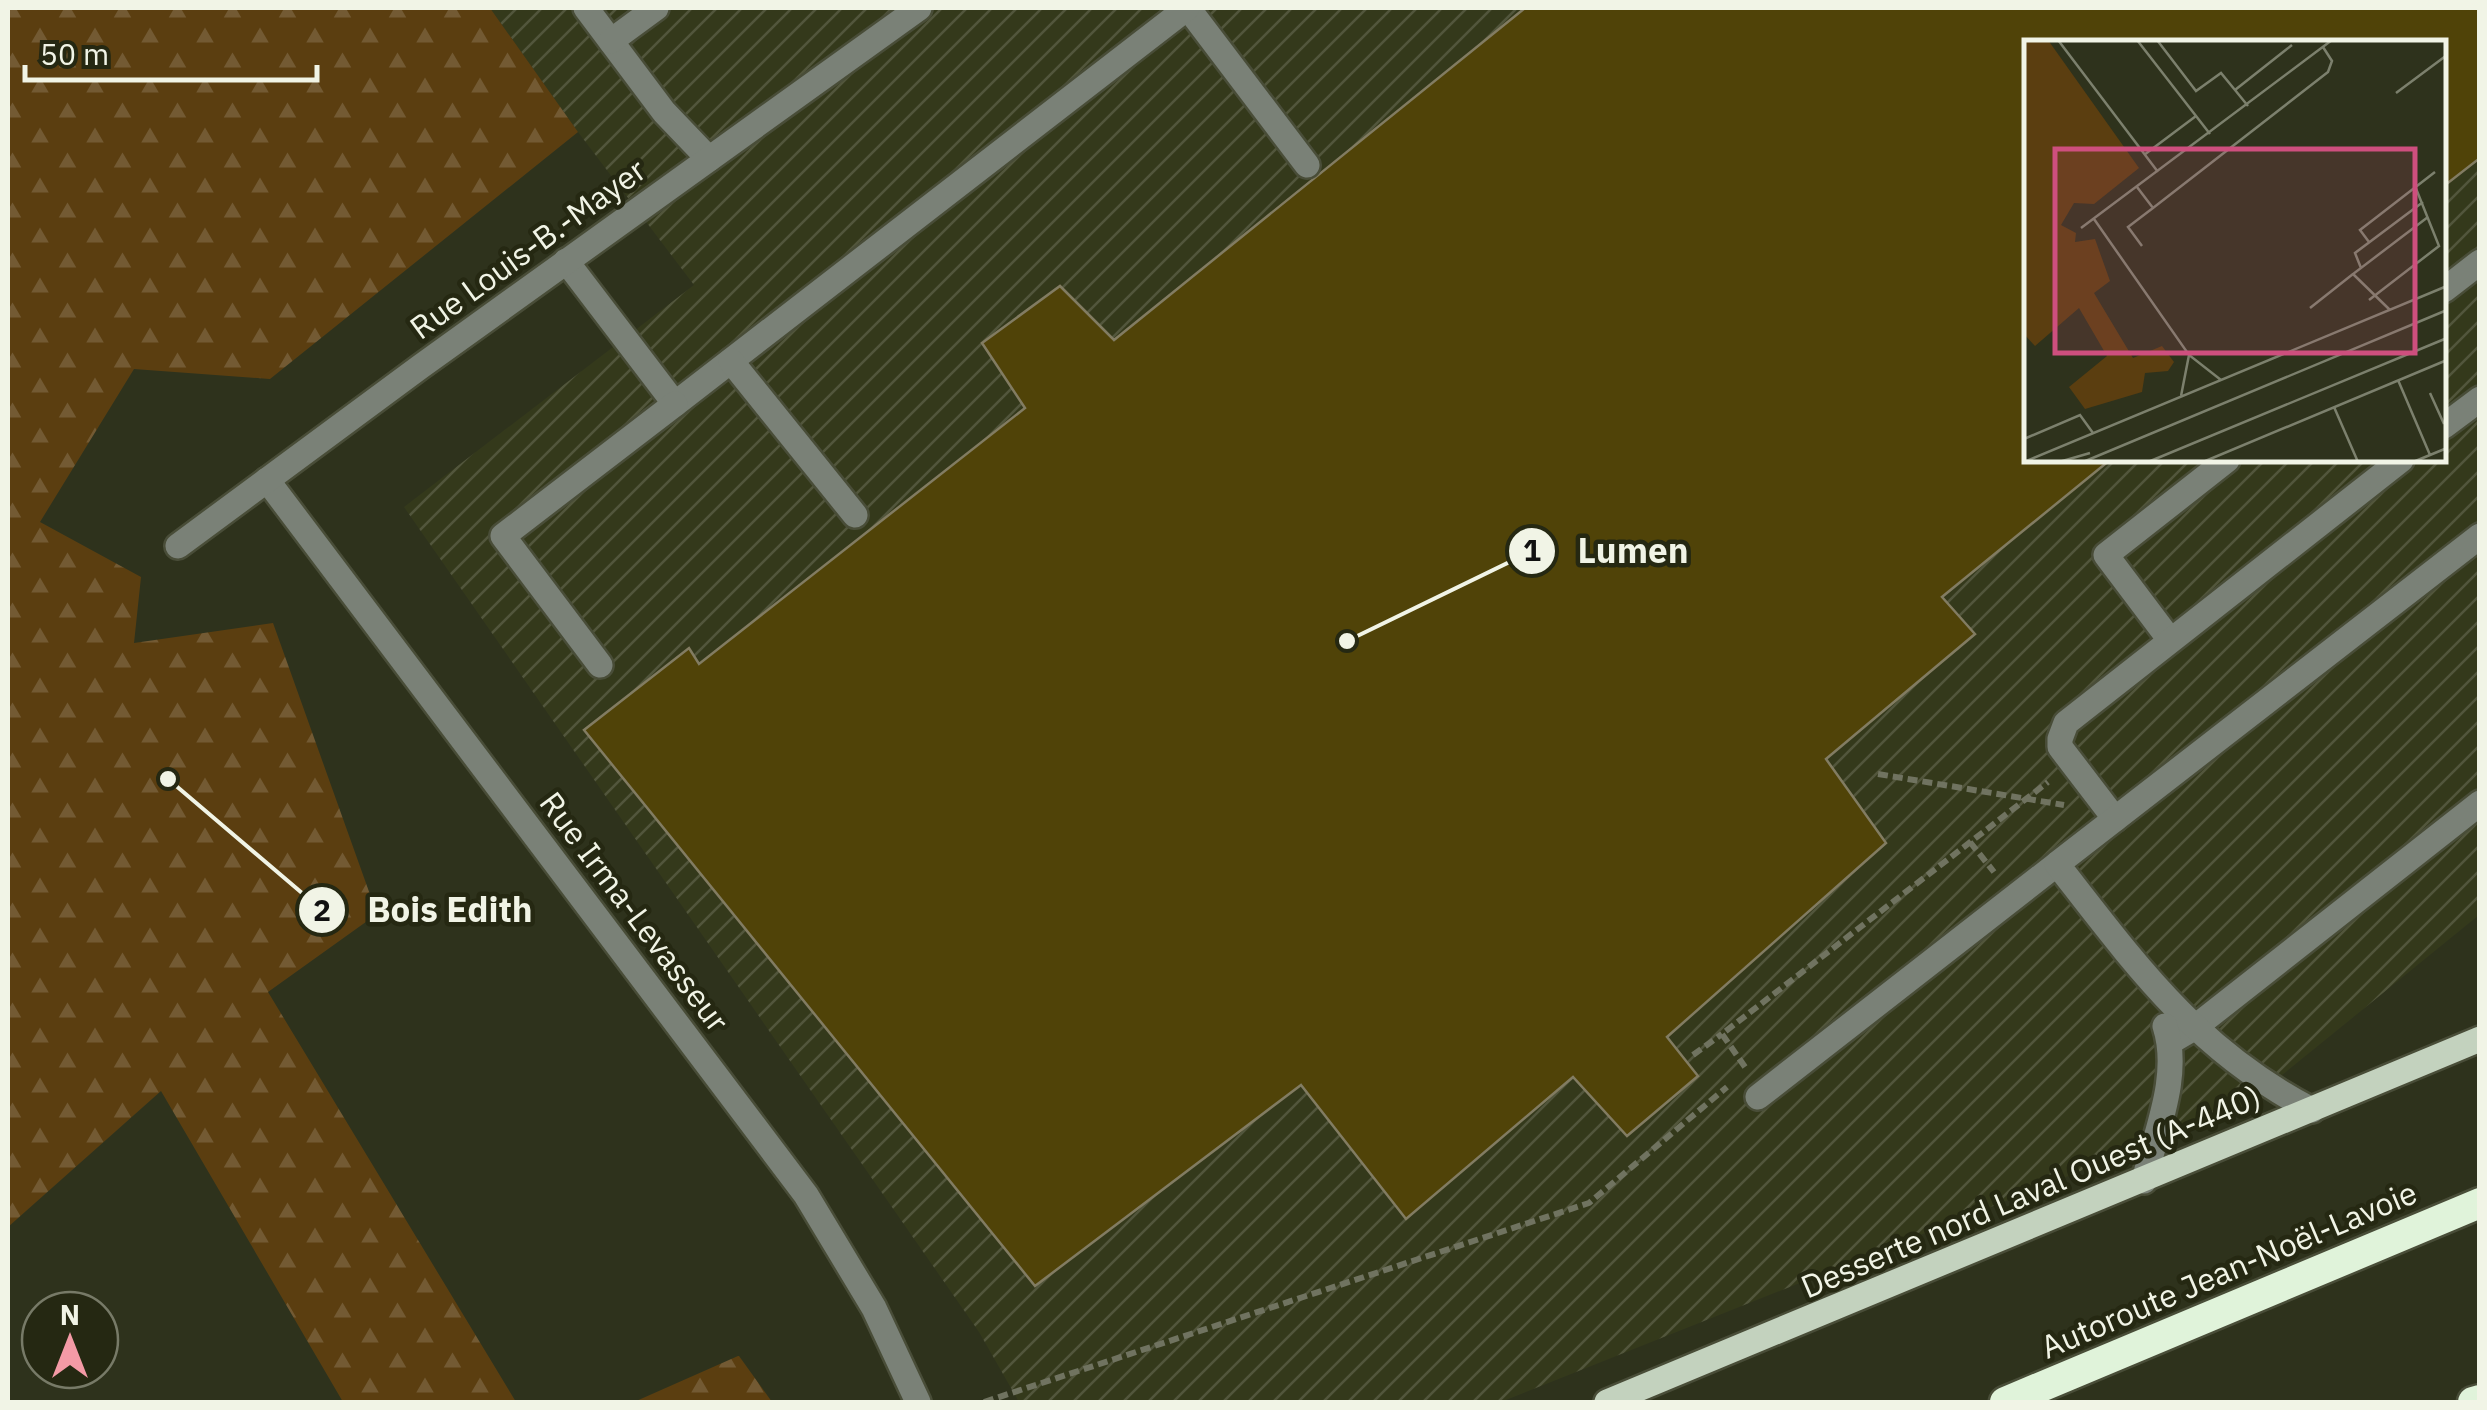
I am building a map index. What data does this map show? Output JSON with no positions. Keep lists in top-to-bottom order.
{
  "streets": {
    "highway": ["Autoroute Jean-Noël-Lavoie"],
    "main road": ["Desserte nord Laval Ouest (A-440)"],
    "street": ["Rue Louis-B.-Mayer", "Rue Irma-Levasseur"]
  },
  "crossings": [
    ["Rue Louis-B.-Mayer", "Rue Irma-Levasseur"]
  ],
  "places": ["Lumen", "Bois Edith"],
  "scale_bar": "50 m",
  "north": "top"
}
